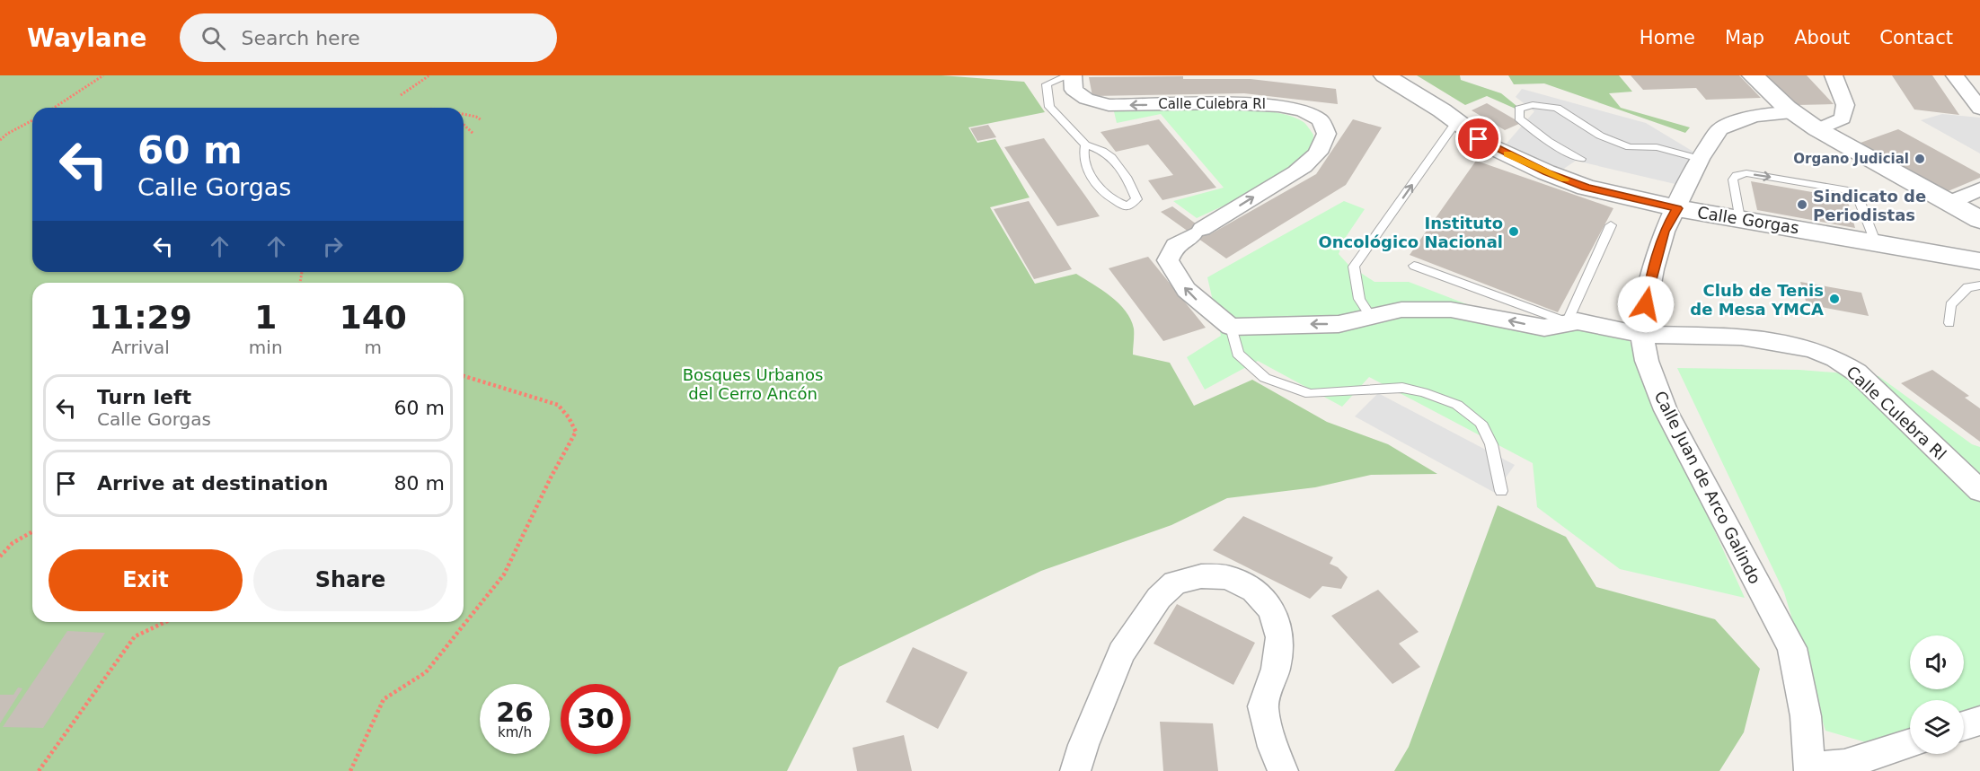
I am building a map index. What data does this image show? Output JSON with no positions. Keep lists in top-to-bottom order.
{
  "streets": {
    "street": ["Calle Culebra Rl", "Calle Gorgas", "Calle Juan de Arco Galindo"]
  },
  "crossings": [
    ["Calle Culebra Rl", "Calle Juan de Arco Galindo"],
    ["Calle Gorgas", "Calle Juan de Arco Galindo"]
  ],
  "parks": ["Bosques Urbanos del Cerro Ancón"],
  "places": [
    "Organo Judicial",
    "Sindicato de Periodistas",
    "Instituto Oncológico Nacional",
    "Club de Tenis de Mesa YMCA"
  ],
  "page": {
    "header": "Waylane",
    "search": "Search here",
    "nav": [
      "Home",
      "Map",
      "About",
      "Contact"
    ],
    "turn": ["60 m", "Calle Gorgas"],
    "eta": [
      "11:29",
      "Arrival",
      "1",
      "min",
      "140",
      "m"
    ],
    "list": [
      {
        "name": "Turn left",
        "note": "Calle Gorgas",
        "value": "60 m"
      },
      {
        "name": "Arrive at destination",
        "value": "80 m"
      }
    ],
    "buttons": ["Exit", "Share"],
    "speed": "26 km/h",
    "limit": "30"
  }
}
